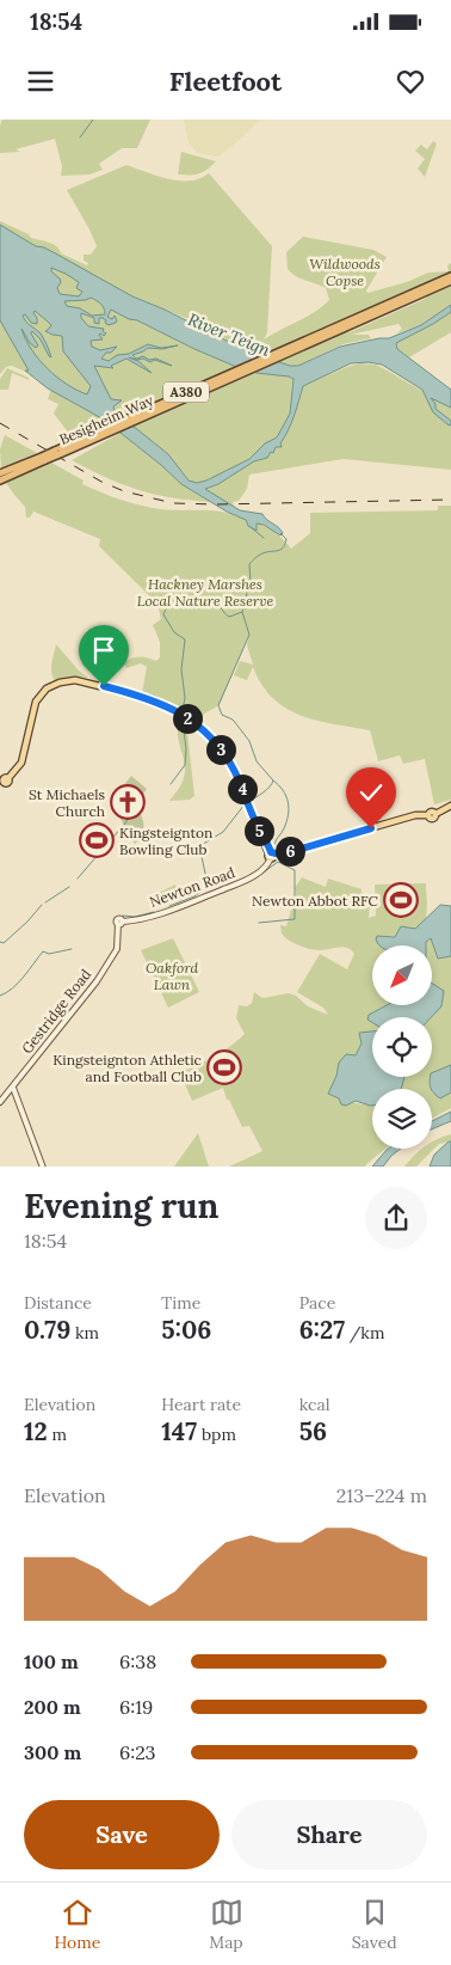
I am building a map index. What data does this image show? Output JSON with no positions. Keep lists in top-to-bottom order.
{
  "streets": {
    "highway": ["A380", "Besigheim Way"],
    "main road": ["Newton Road", "Gestridge Road"]
  },
  "crossings": [
    ["Newton Road", "Gestridge Road"]
  ],
  "water": ["River Teign"],
  "parks": ["Wildwoods Copse", "Hackney Marshes Local Nature Reserve", "Oakford Lawn"],
  "places": {
    "church": ["St Michaels Church"],
    "sports": ["Kingsteignton Bowling Club", "Newton Abbot RFC", "Kingsteignton Athletic and Football Club"]
  },
  "north": "bottom left",
  "page": {
    "status": "18:54",
    "header": "Fleetfoot",
    "pins": [
      "2",
      "3",
      "4",
      "5",
      "6"
    ],
    "heading": ["Evening run", "18:54"],
    "stats": [
      ["Distance", "0.79 km"],
      ["Time", "5:06"],
      ["Pace", "6:27 /km"],
      ["Elevation", "12 m"],
      ["Heart rate", "147 bpm"],
      ["kcal", "56"]
    ],
    "chart": ["Elevation", "213–224 m"],
    "list": [
      {
        "name": "100 m",
        "note": "6:38"
      },
      {
        "name": "200 m",
        "note": "6:19"
      },
      {
        "name": "300 m",
        "note": "6:23"
      }
    ],
    "buttons": ["Save", "Share"],
    "tabs": ["Home", "Map", "Saved"]
  }
}
